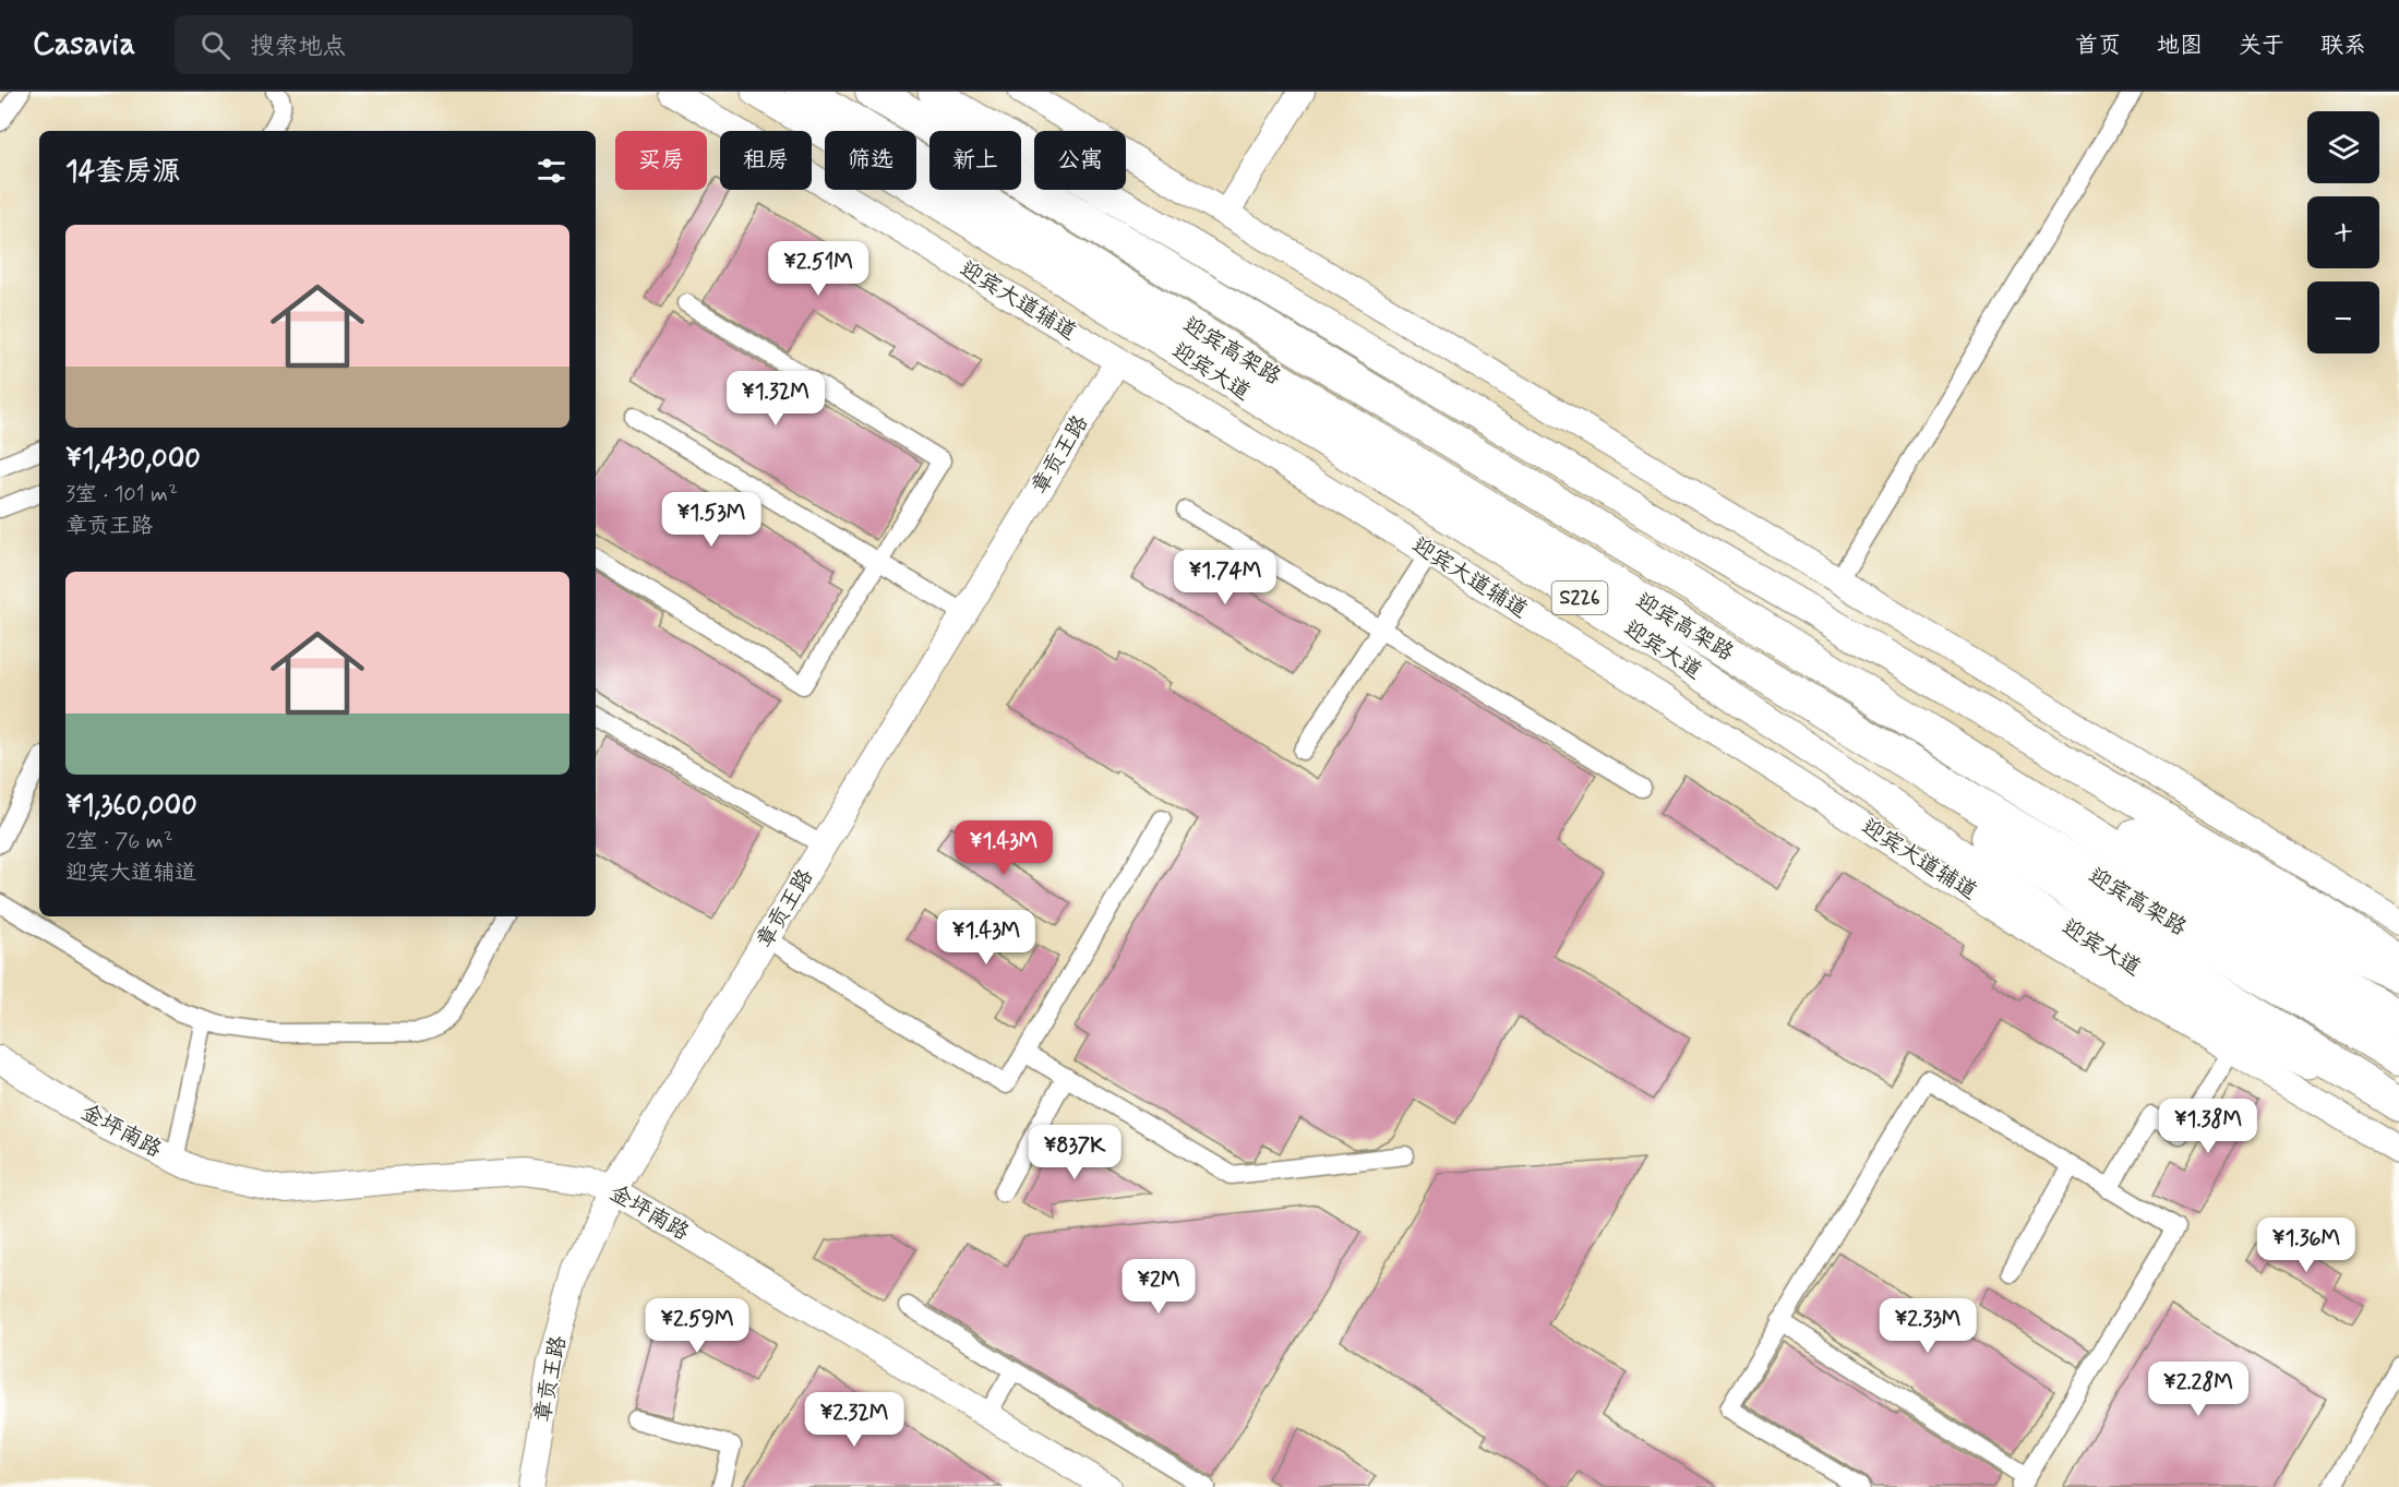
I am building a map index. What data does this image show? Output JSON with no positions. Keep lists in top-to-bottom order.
{
  "streets": {
    "highway": ["迎宾高架路"],
    "main road": ["迎宾大道", "S226"],
    "street": ["迎宾大道辅道", "章贡王路", "金坪南路"]
  },
  "crossings": [
    ["迎宾大道辅道", "章贡王路"],
    ["章贡王路", "金坪南路"]
  ],
  "page": {
    "header": "Casavia",
    "search": "搜索地点",
    "nav": [
      "首页",
      "地图",
      "关于",
      "联系"
    ],
    "map_buttons": ["+", "−"],
    "chip": [
      "买房",
      "租房",
      "筛选",
      "新上",
      "公寓"
    ],
    "heading": "14套房源",
    "list": [
      {
        "name": "¥1,430,000",
        "note": "3室 · 101 m² · 章贡王路"
      },
      {
        "name": "¥1,360,000",
        "note": "2室 · 76 m² · 迎宾大道辅道"
      }
    ],
    "price": [
      "¥2.51M",
      "¥1.32M",
      "¥1.53M",
      "¥1.74M",
      "¥1.43M",
      "¥1.43M",
      "¥1.38M",
      "¥837K",
      "¥1.36M",
      "¥2M",
      "¥2.59M",
      "¥2.33M",
      "¥2.28M",
      "¥2.32M"
    ]
  }
}
